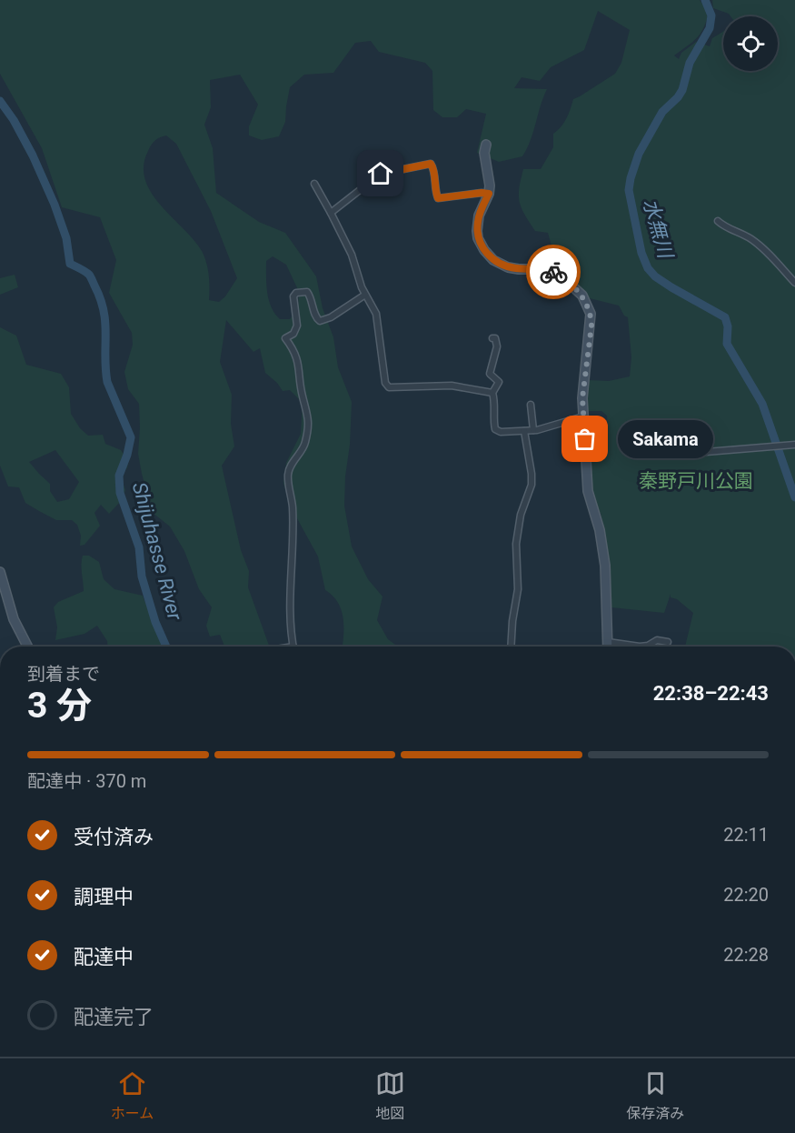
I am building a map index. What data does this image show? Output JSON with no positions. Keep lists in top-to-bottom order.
{
  "water": ["水無川", "Shijuhasse River"],
  "parks": ["秦野戸川公園"],
  "places": ["Sakama"],
  "page": {
    "bubble": "Sakama",
    "heading": ["3 分", "到着まで", "22:38–22:43"],
    "bar": "配達中 · 370 m",
    "list": [
      ["受付済み", "22:11"],
      ["調理中", "22:20"],
      ["配達中", "22:28"],
      "配達完了"
    ],
    "tabs": ["ホーム", "地図", "保存済み"]
  }
}
